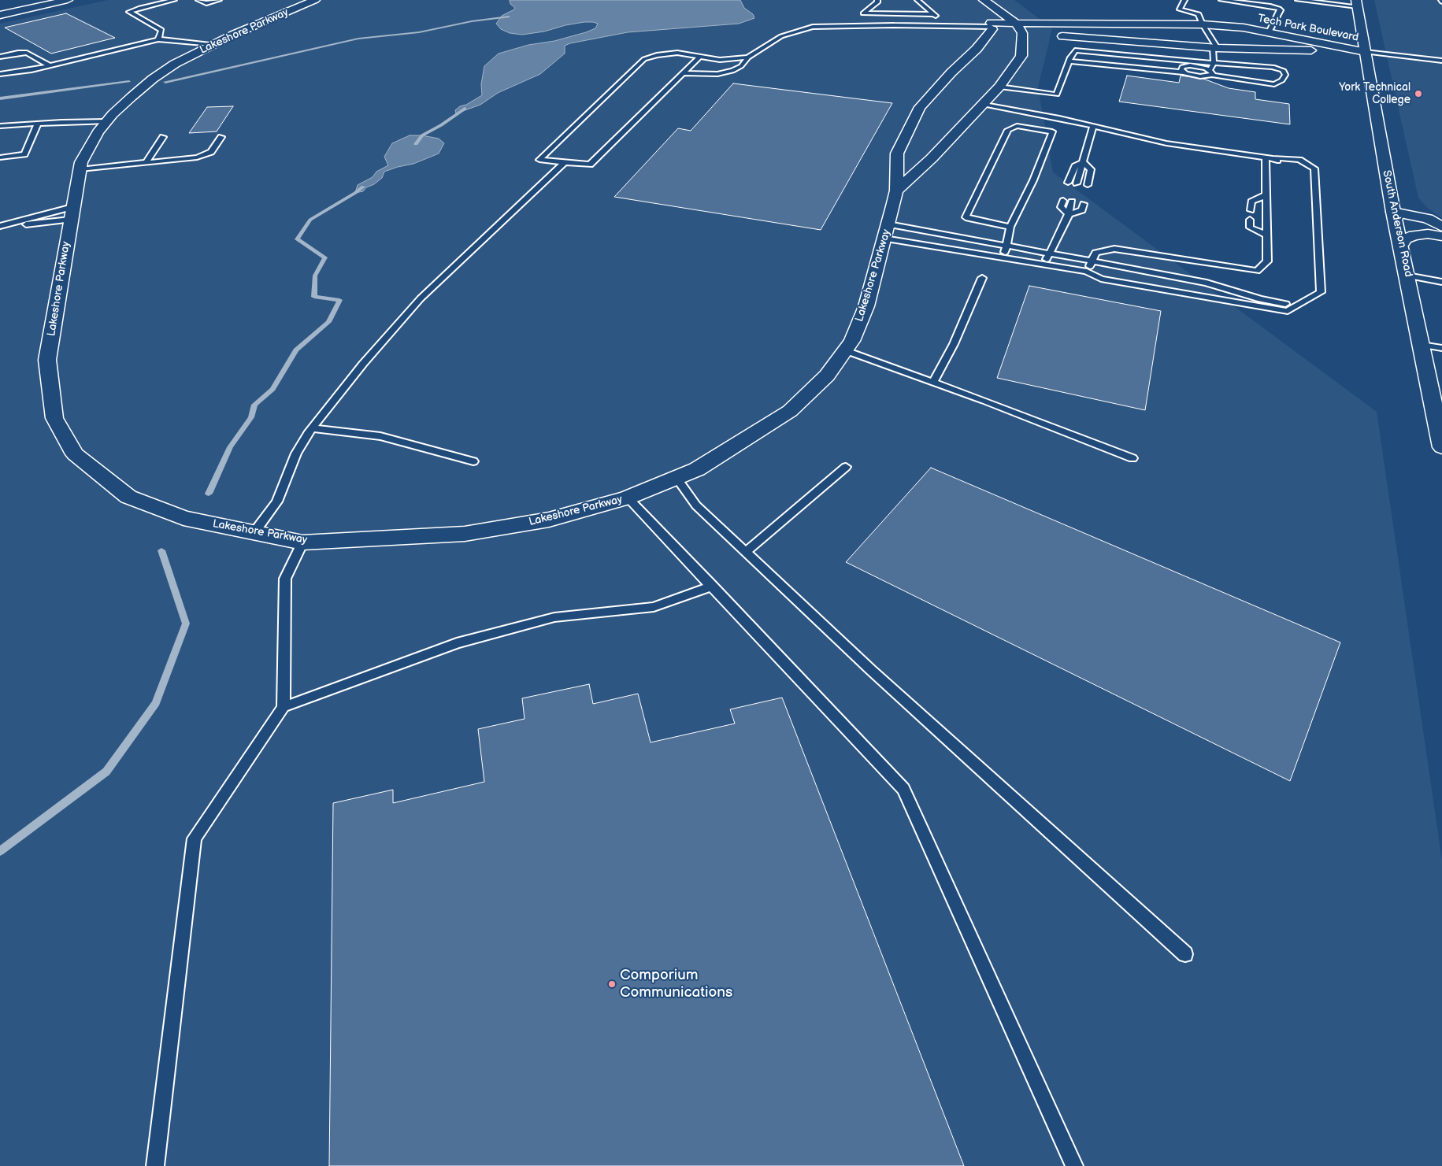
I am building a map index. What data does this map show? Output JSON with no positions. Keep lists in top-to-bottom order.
{
  "streets": {
    "street": ["Tech Park Boulevard", "Lakeshore Parkway", "South Anderson Road"]
  },
  "crossings": [
    ["Tech Park Boulevard", "Lakeshore Parkway"],
    ["Tech Park Boulevard", "South Anderson Road"]
  ],
  "places": ["York Technical College", "Comporium Communications"]
}
